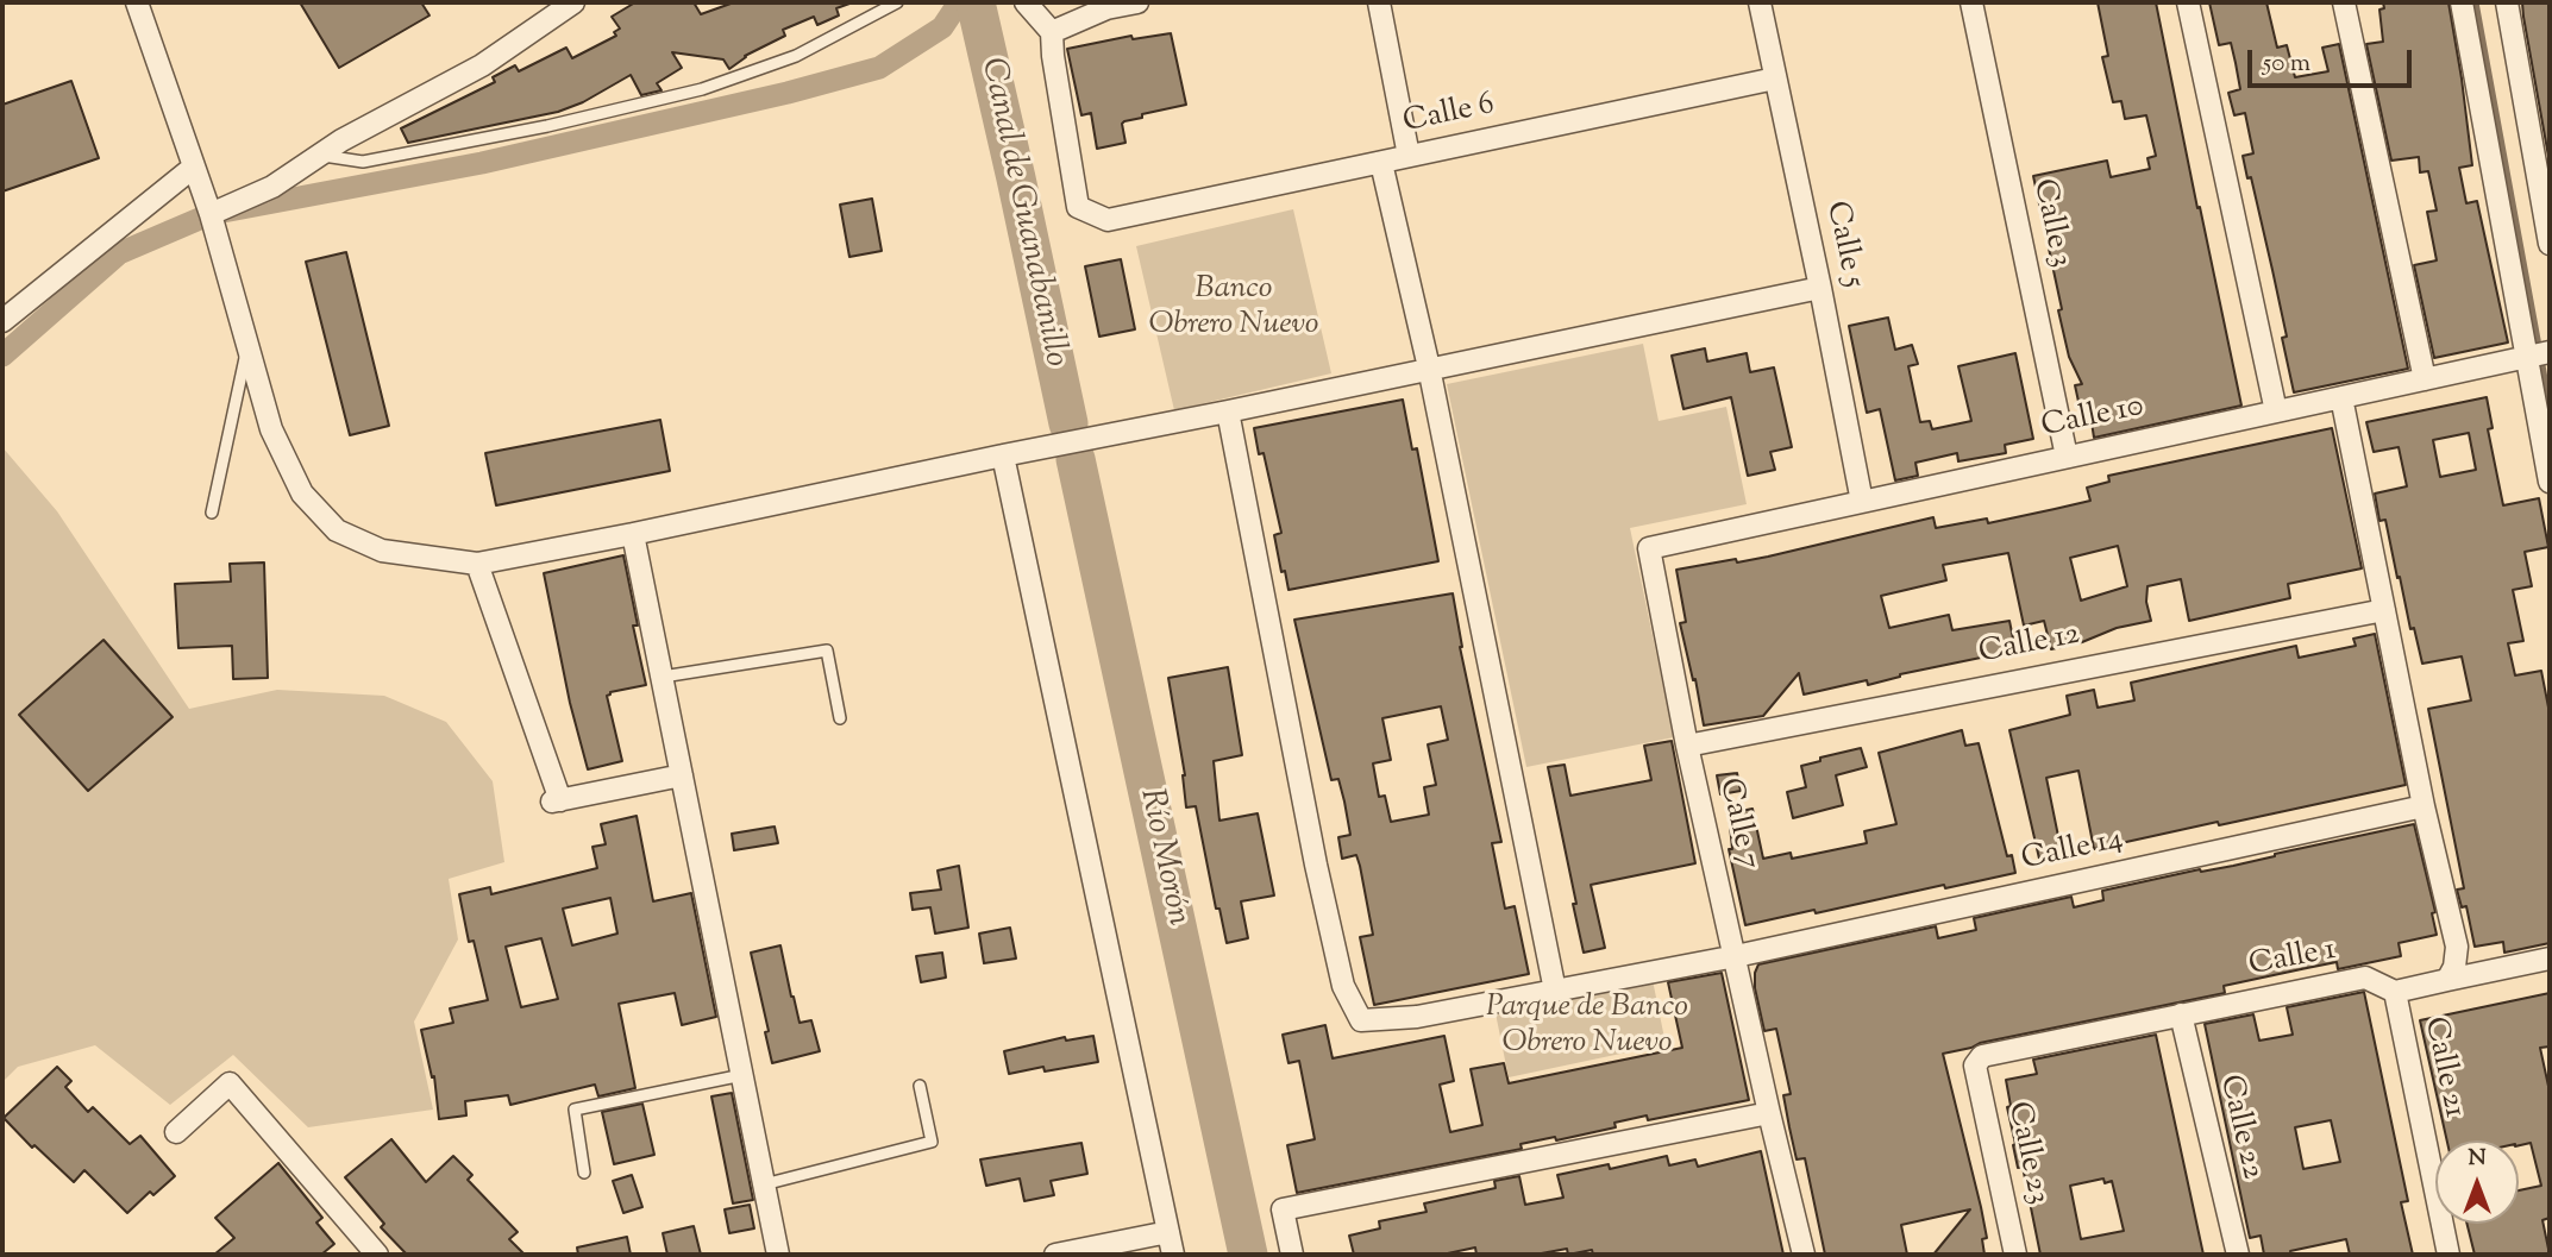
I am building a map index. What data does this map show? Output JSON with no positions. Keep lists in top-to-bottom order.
{
  "streets": {
    "street": [
      "Calle 6",
      "Calle 3",
      "Calle 5",
      "Calle 10",
      "Calle 12",
      "Calle 7",
      "Calle 14",
      "Calle 1",
      "Calle 21",
      "Calle 22",
      "Calle 23"
    ]
  },
  "crossings": [
    ["Calle 6", "Calle 5"],
    ["Calle 3", "Calle 10"],
    ["Calle 5", "Calle 10"],
    ["Calle 10", "Calle 7"],
    ["Calle 12", "Calle 7"],
    ["Calle 7", "Calle 14"],
    ["Calle 1", "Calle 21"],
    ["Calle 1", "Calle 22"],
    ["Calle 1", "Calle 23"]
  ],
  "water": ["Canal de Guanabanillo", "Río Morón"],
  "parks": ["Banco Obrero Nuevo", "Parque de Banco Obrero Nuevo"],
  "scale_bar": "50 m",
  "north": "top"
}
